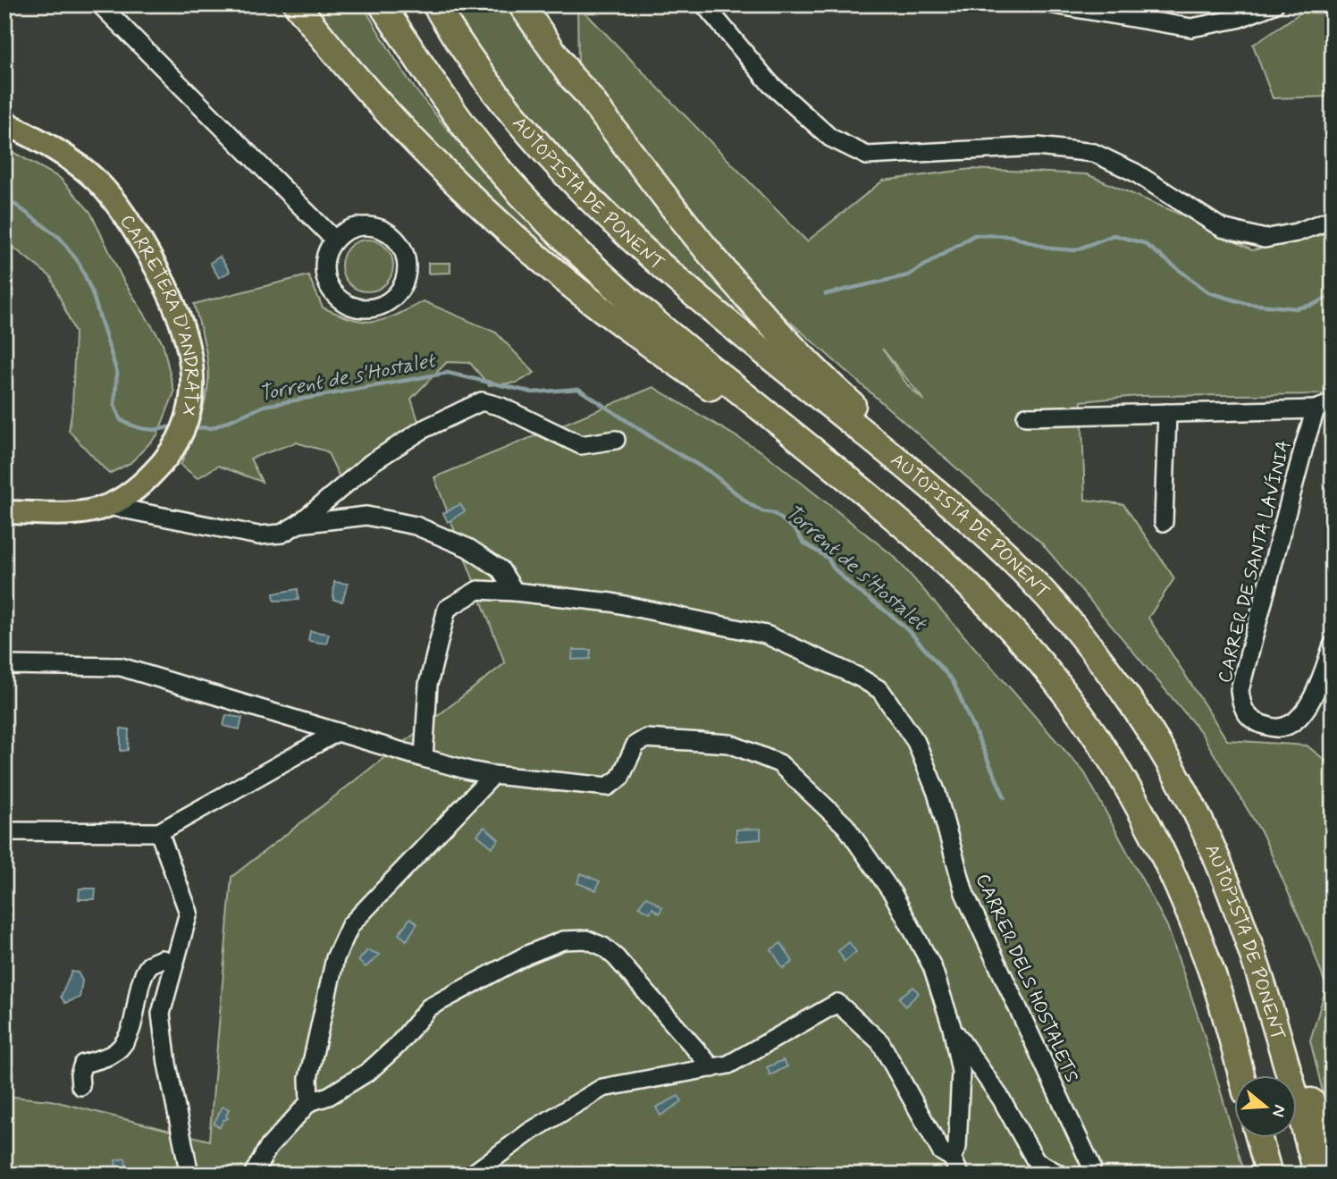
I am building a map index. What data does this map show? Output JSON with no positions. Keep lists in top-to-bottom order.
{
  "streets": {
    "highway": ["AUTOPISTA DE PONENT"],
    "main road": ["CARRETERA D'ANDRATX"],
    "street": ["CARRER DE SANTA LAVÍNIA", "CARRER DELS HOSTALETS"]
  },
  "water": ["Torrent de s'Hostalet"],
  "north": "right"
}
